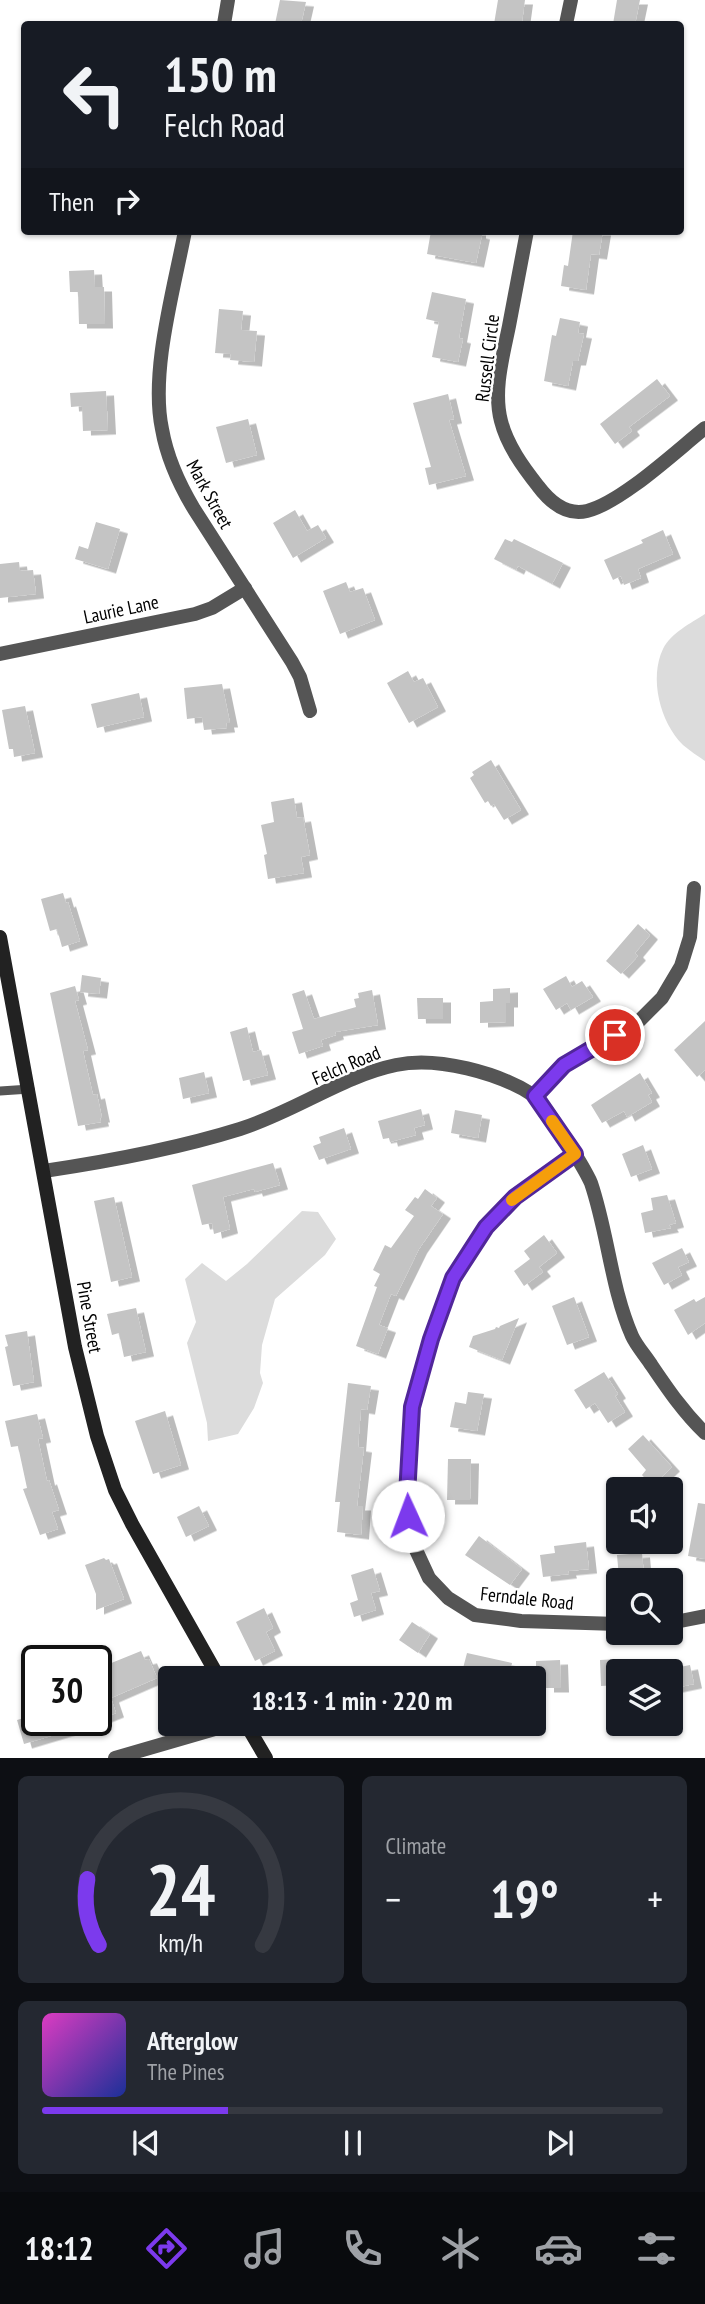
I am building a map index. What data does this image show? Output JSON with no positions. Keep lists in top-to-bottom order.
{
  "streets": {
    "main road": ["Pine Street"],
    "street": [
      "Russell Circle",
      "Mark Street",
      "Laurie Lane",
      "Felch Road",
      "Ferndale Road"
    ]
  },
  "crossings": [
    ["Mark Street", "Laurie Lane"],
    ["Felch Road", "Pine Street"],
    ["Felch Road", "Ferndale Road"]
  ],
  "page": {
    "turn": ["150 m", "Felch Road"],
    "then": "Then",
    "limit": "30",
    "trip": "18:13 · 1 min · 220 m",
    "tile": "Climate",
    "heat": ["−", "19°", "+"],
    "song": ["Afterglow", "The Pines"],
    "tabs": "18:12",
    "gauge": ["24", "km/h"]
  }
}
